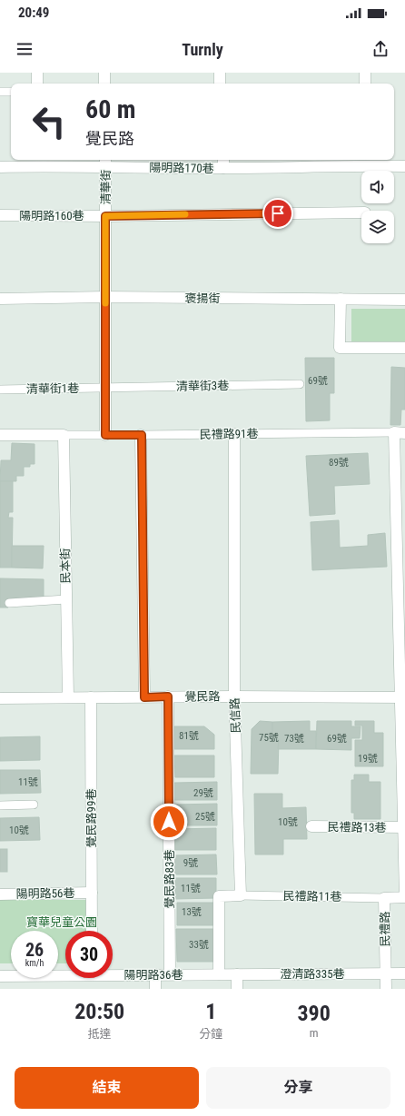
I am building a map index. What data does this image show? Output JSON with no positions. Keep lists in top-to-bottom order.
{
  "streets": {
    "street": [
      "陽明路170巷",
      "清華街",
      "陽明路160巷",
      "褒揚街",
      "民本街",
      "覺民路",
      "民信路",
      "覺民路99巷",
      "民禮路13巷",
      "覺民路83巷",
      "陽明路56巷",
      "民禮路",
      "澄清路335巷",
      "陽明路36巷"
    ],
    "lane": [
      "清華街3巷",
      "清華街1巷",
      "民禮路91巷",
      "民禮路11巷"
    ]
  },
  "crossings": [
    ["陽明路170巷", "清華街"],
    ["清華街", "陽明路160巷"],
    ["清華街", "褒揚街"],
    ["清華街", "清華街3巷"],
    ["清華街", "清華街1巷"],
    ["清華街", "民禮路91巷"],
    ["清華街3巷", "清華街1巷"],
    ["民禮路91巷", "民本街"],
    ["民禮路91巷", "民信路"],
    ["民禮路91巷", "民禮路"],
    ["民本街", "覺民路"],
    ["覺民路", "民信路"],
    ["覺民路", "覺民路99巷"],
    ["覺民路", "覺民路83巷"],
    ["覺民路", "民禮路"],
    ["民信路", "民禮路11巷"],
    ["覺民路99巷", "陽明路56巷"],
    ["民禮路13巷", "民禮路"],
    ["覺民路83巷", "陽明路36巷"],
    ["民禮路11巷", "民禮路"],
    ["民禮路", "澄清路335巷"],
    ["澄清路335巷", "陽明路36巷"]
  ],
  "parks": ["寶華兒童公園"],
  "house_numbers": [
    "69號",
    "89號",
    "81號",
    "75號",
    "73號",
    "69號",
    "19號",
    "11號",
    "29號",
    "25號",
    "10號",
    "10號",
    "9號",
    "11號",
    "13號",
    "33號"
  ],
  "page": {
    "status": "20:49",
    "header": "Turnly",
    "turn": ["60 m", "覺民路"],
    "speed": "26 km/h",
    "limit": "30",
    "eta": [
      "20:50",
      "抵達",
      "1",
      "分鐘",
      "390",
      "m"
    ],
    "buttons": ["結束", "分享"]
  }
}
